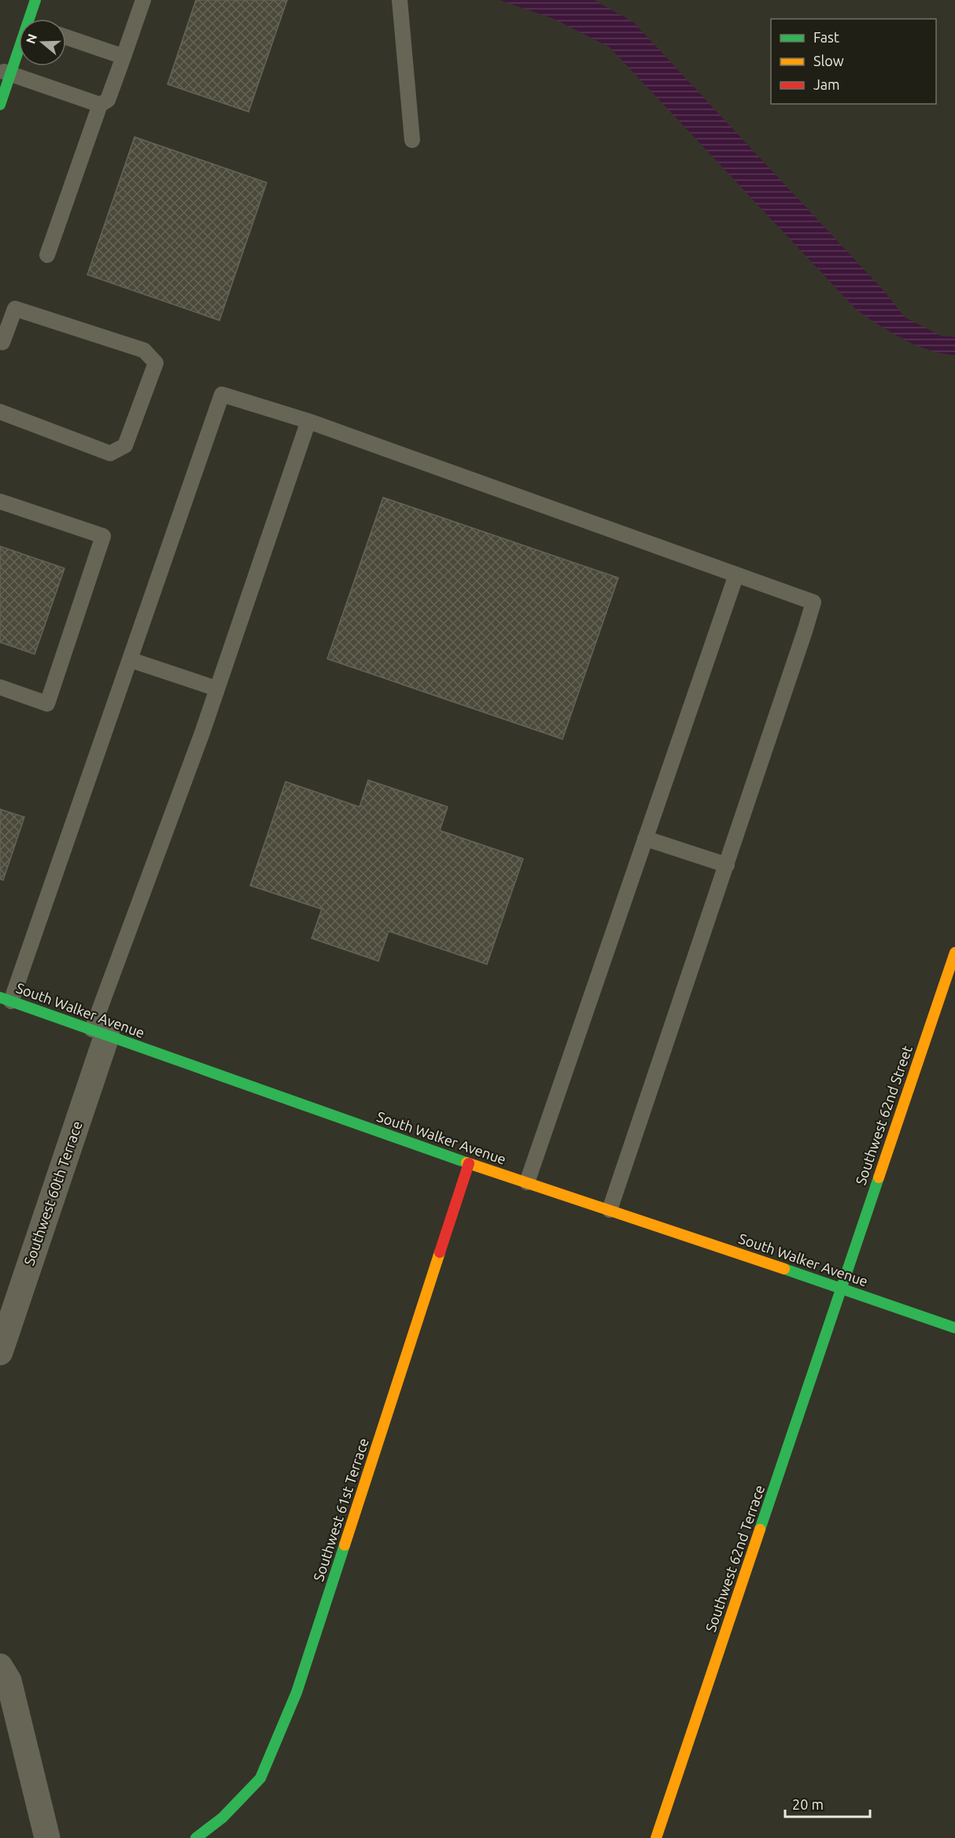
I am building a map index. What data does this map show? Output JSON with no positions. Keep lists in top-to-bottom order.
{
  "streets": {
    "street": [
      "South Walker Avenue",
      "Southwest 62nd Street",
      "Southwest 60th Terrace",
      "Southwest 61st Terrace",
      "Southwest 62nd Terrace"
    ]
  },
  "crossings": [
    ["South Walker Avenue", "Southwest 62nd Street"],
    ["South Walker Avenue", "Southwest 60th Terrace"],
    ["South Walker Avenue", "Southwest 61st Terrace"],
    ["South Walker Avenue", "Southwest 62nd Terrace"],
    ["Southwest 62nd Street", "Southwest 62nd Terrace"]
  ],
  "legend": ["Fast", "Slow", "Jam"],
  "scale_bar": "20 m",
  "north": "left"
}
